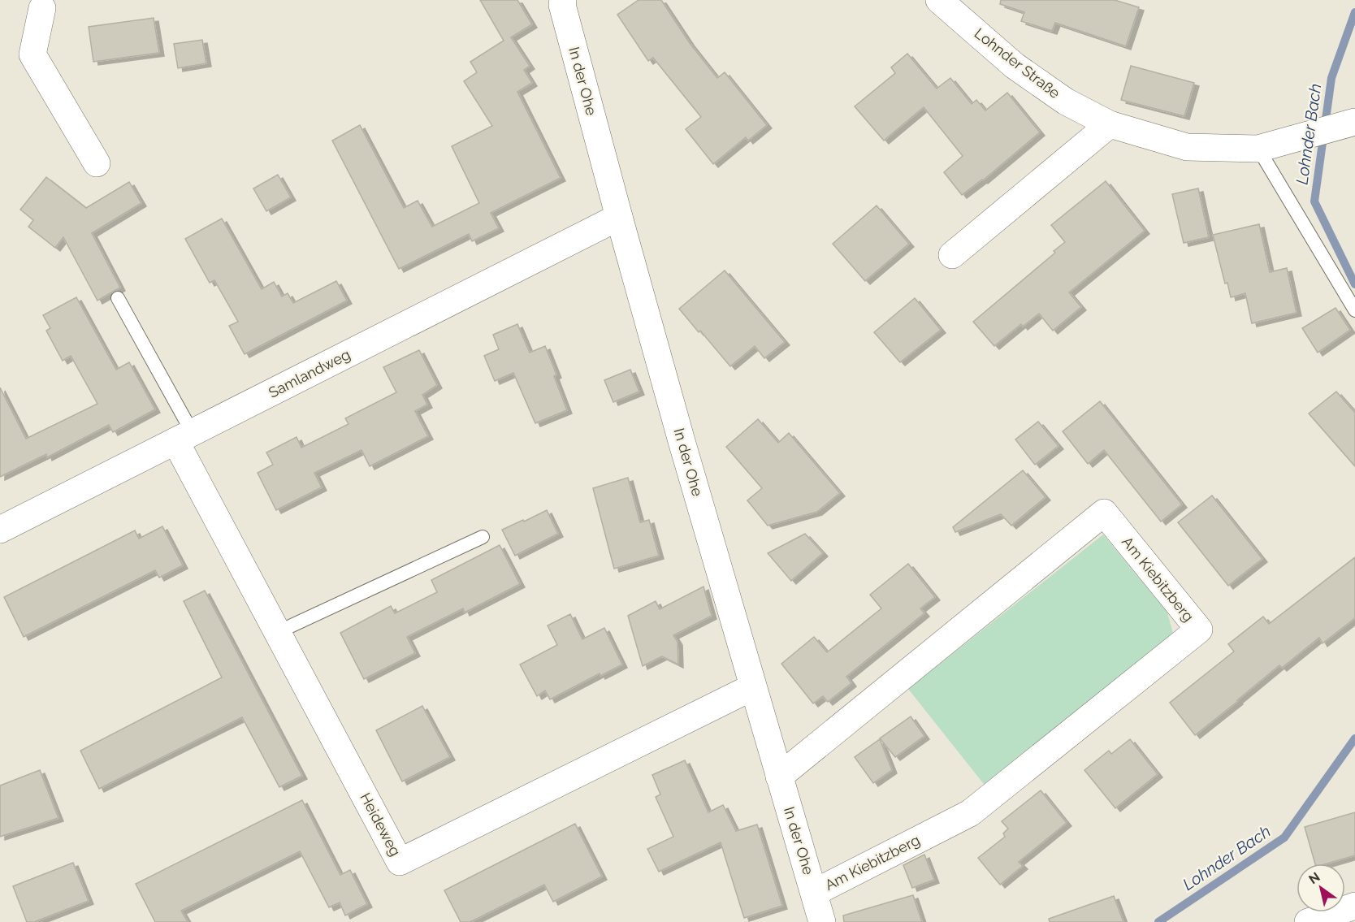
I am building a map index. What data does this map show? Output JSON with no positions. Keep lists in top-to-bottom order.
{
  "streets": {
    "street": [
      "Lohnder Straße",
      "In der Ohe",
      "Samlandweg",
      "Am Kiebitzberg",
      "Heideweg"
    ]
  },
  "crossings": [
    ["In der Ohe", "Samlandweg"],
    ["In der Ohe", "Am Kiebitzberg"],
    ["In der Ohe", "Heideweg"],
    ["Samlandweg", "Heideweg"]
  ],
  "water": ["Lohnder Bach"],
  "north": "top left"
}
